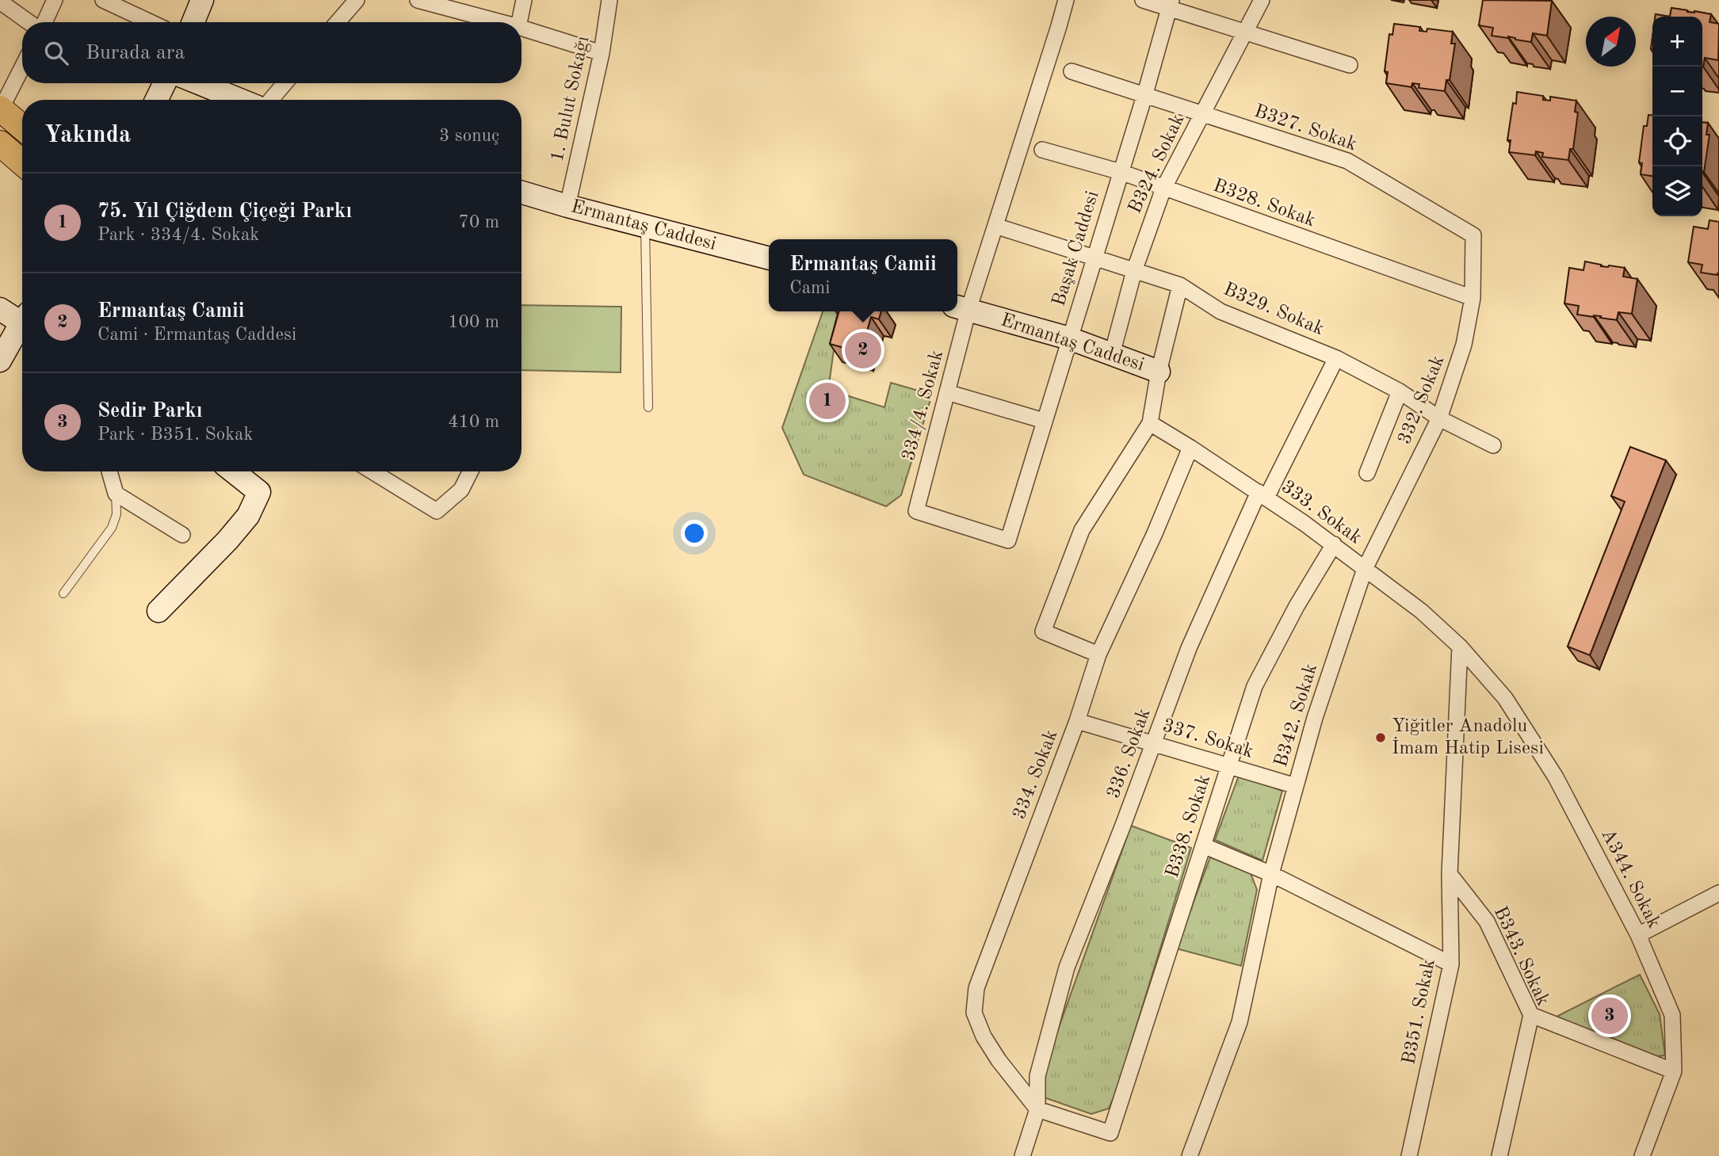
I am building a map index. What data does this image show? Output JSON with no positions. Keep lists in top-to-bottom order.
{
  "streets": {
    "main road": ["Ermantaş Caddesi"],
    "street": [
      "1. Bulut Sokağı",
      "B327. Sokak",
      "B324. Sokak",
      "B328. Sokak",
      "Başak Caddesi",
      "B329. Sokak",
      "332. Sokak",
      "334/4. Sokak",
      "333. Sokak",
      "B342. Sokak",
      "337. Sokak",
      "336. Sokak",
      "334. Sokak",
      "B338. Sokak",
      "A344. Sokak",
      "B343. Sokak",
      "B351. Sokak"
    ]
  },
  "crossings": [
    ["1. Bulut Sokağı", "Ermantaş Caddesi"],
    ["B327. Sokak", "B324. Sokak"],
    ["B327. Sokak", "Başak Caddesi"],
    ["B327. Sokak", "332. Sokak"],
    ["B324. Sokak", "B328. Sokak"],
    ["B324. Sokak", "Ermantaş Caddesi"],
    ["B324. Sokak", "B329. Sokak"],
    ["B328. Sokak", "Başak Caddesi"],
    ["B328. Sokak", "332. Sokak"],
    ["Ermantaş Caddesi", "Başak Caddesi"],
    ["Ermantaş Caddesi", "334/4. Sokak"],
    ["Başak Caddesi", "B329. Sokak"],
    ["Başak Caddesi", "334/4. Sokak"],
    ["B329. Sokak", "332. Sokak"],
    ["B329. Sokak", "334/4. Sokak"],
    ["B329. Sokak", "336. Sokak"],
    ["332. Sokak", "333. Sokak"],
    ["332. Sokak", "B342. Sokak"],
    ["333. Sokak", "B342. Sokak"],
    ["333. Sokak", "336. Sokak"],
    ["333. Sokak", "334. Sokak"],
    ["333. Sokak", "B338. Sokak"],
    ["333. Sokak", "A344. Sokak"],
    ["B342. Sokak", "337. Sokak"],
    ["337. Sokak", "336. Sokak"],
    ["337. Sokak", "334. Sokak"],
    ["337. Sokak", "B338. Sokak"],
    ["336. Sokak", "334. Sokak"],
    ["336. Sokak", "B338. Sokak"],
    ["334. Sokak", "B338. Sokak"],
    ["B343. Sokak", "B351. Sokak"]
  ],
  "places": ["Yiğitler Anadolu İmam Hatip Lisesi"],
  "north": "top right",
  "page": {
    "map_buttons": ["+", "−"],
    "search": "Burada ara",
    "heading": ["Yakında", "3 sonuç"],
    "list": [
      {
        "mark": "1",
        "name": "75. Yıl Çiğdem Çiçeği Parkı",
        "note": "Park · 334/4. Sokak",
        "value": "70 m"
      },
      {
        "mark": "2",
        "name": "Ermantaş Camii",
        "note": "Cami · Ermantaş Caddesi",
        "value": "100 m"
      },
      {
        "mark": "3",
        "name": "Sedir Parkı",
        "note": "Park · B351. Sokak",
        "value": "410 m"
      }
    ],
    "popup": ["Ermantaş Camii", "Cami"],
    "pins": ["2", "1", "3"]
  }
}
